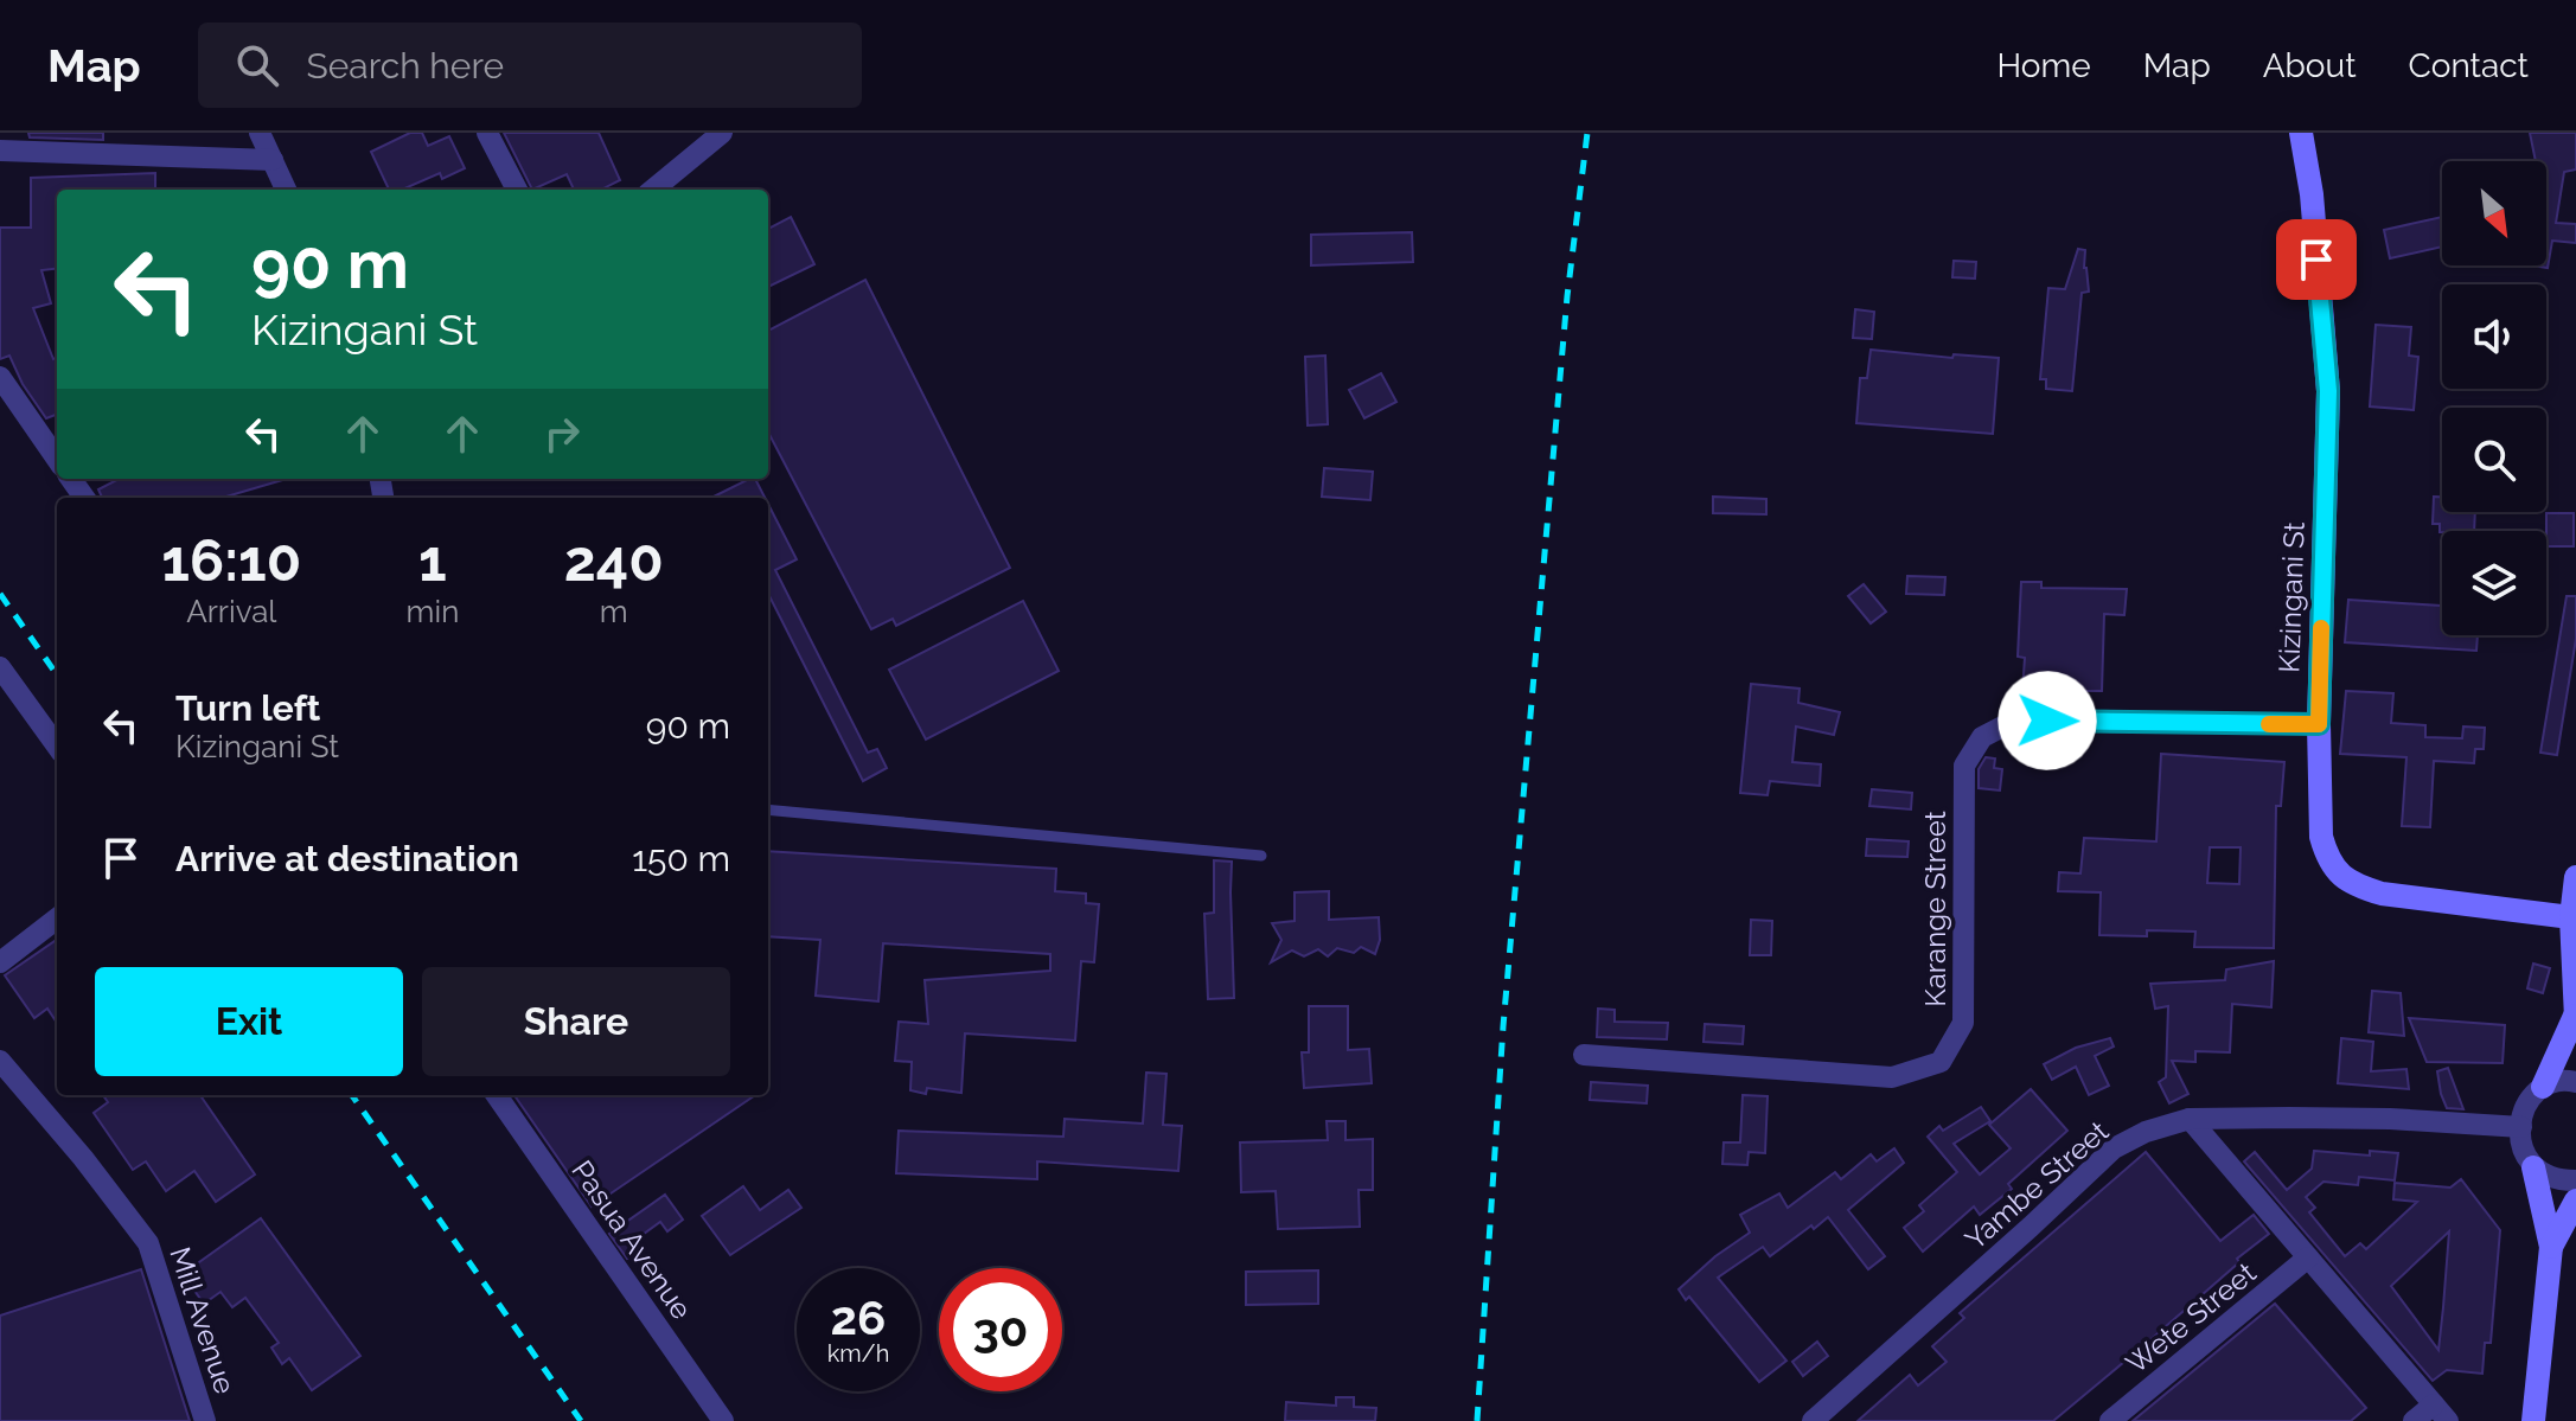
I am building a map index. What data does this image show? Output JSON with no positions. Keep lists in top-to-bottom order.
{
  "streets": {
    "street": [
      "Kizingani St",
      "Karange Street",
      "Yambe Street",
      "Pasua Avenue",
      "Wete Street",
      "Mill Avenue"
    ]
  },
  "crossings": [
    ["Kizingani St", "Karange Street"]
  ],
  "north": "bottom right",
  "page": {
    "header": "Map",
    "search": "Search here",
    "nav": [
      "Home",
      "Map",
      "About",
      "Contact"
    ],
    "turn": ["90 m", "Kizingani St"],
    "eta": [
      "16:10",
      "Arrival",
      "1",
      "min",
      "240",
      "m"
    ],
    "list": [
      {
        "name": "Turn left",
        "note": "Kizingani St",
        "value": "90 m"
      },
      {
        "name": "Arrive at destination",
        "value": "150 m"
      }
    ],
    "buttons": ["Exit", "Share"],
    "speed": "26 km/h",
    "limit": "30"
  }
}
